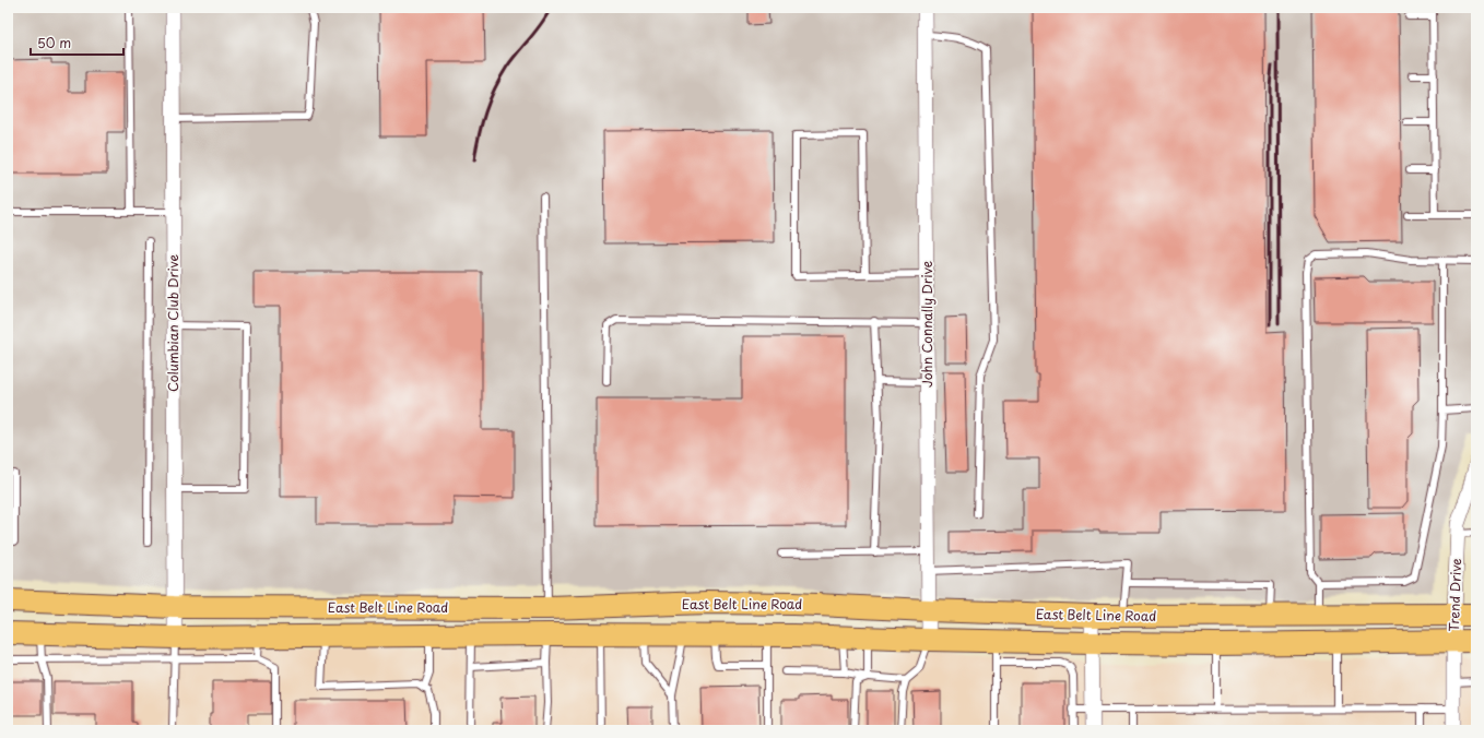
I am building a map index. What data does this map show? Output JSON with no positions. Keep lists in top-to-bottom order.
{
  "streets": {
    "main road": ["East Belt Line Road"],
    "street": ["Columbian Club Drive", "John Connally Drive", "Trend Drive"]
  },
  "crossings": [
    ["Columbian Club Drive", "East Belt Line Road"],
    ["John Connally Drive", "East Belt Line Road"],
    ["Trend Drive", "East Belt Line Road"]
  ],
  "scale_bar": "50 m"
}
